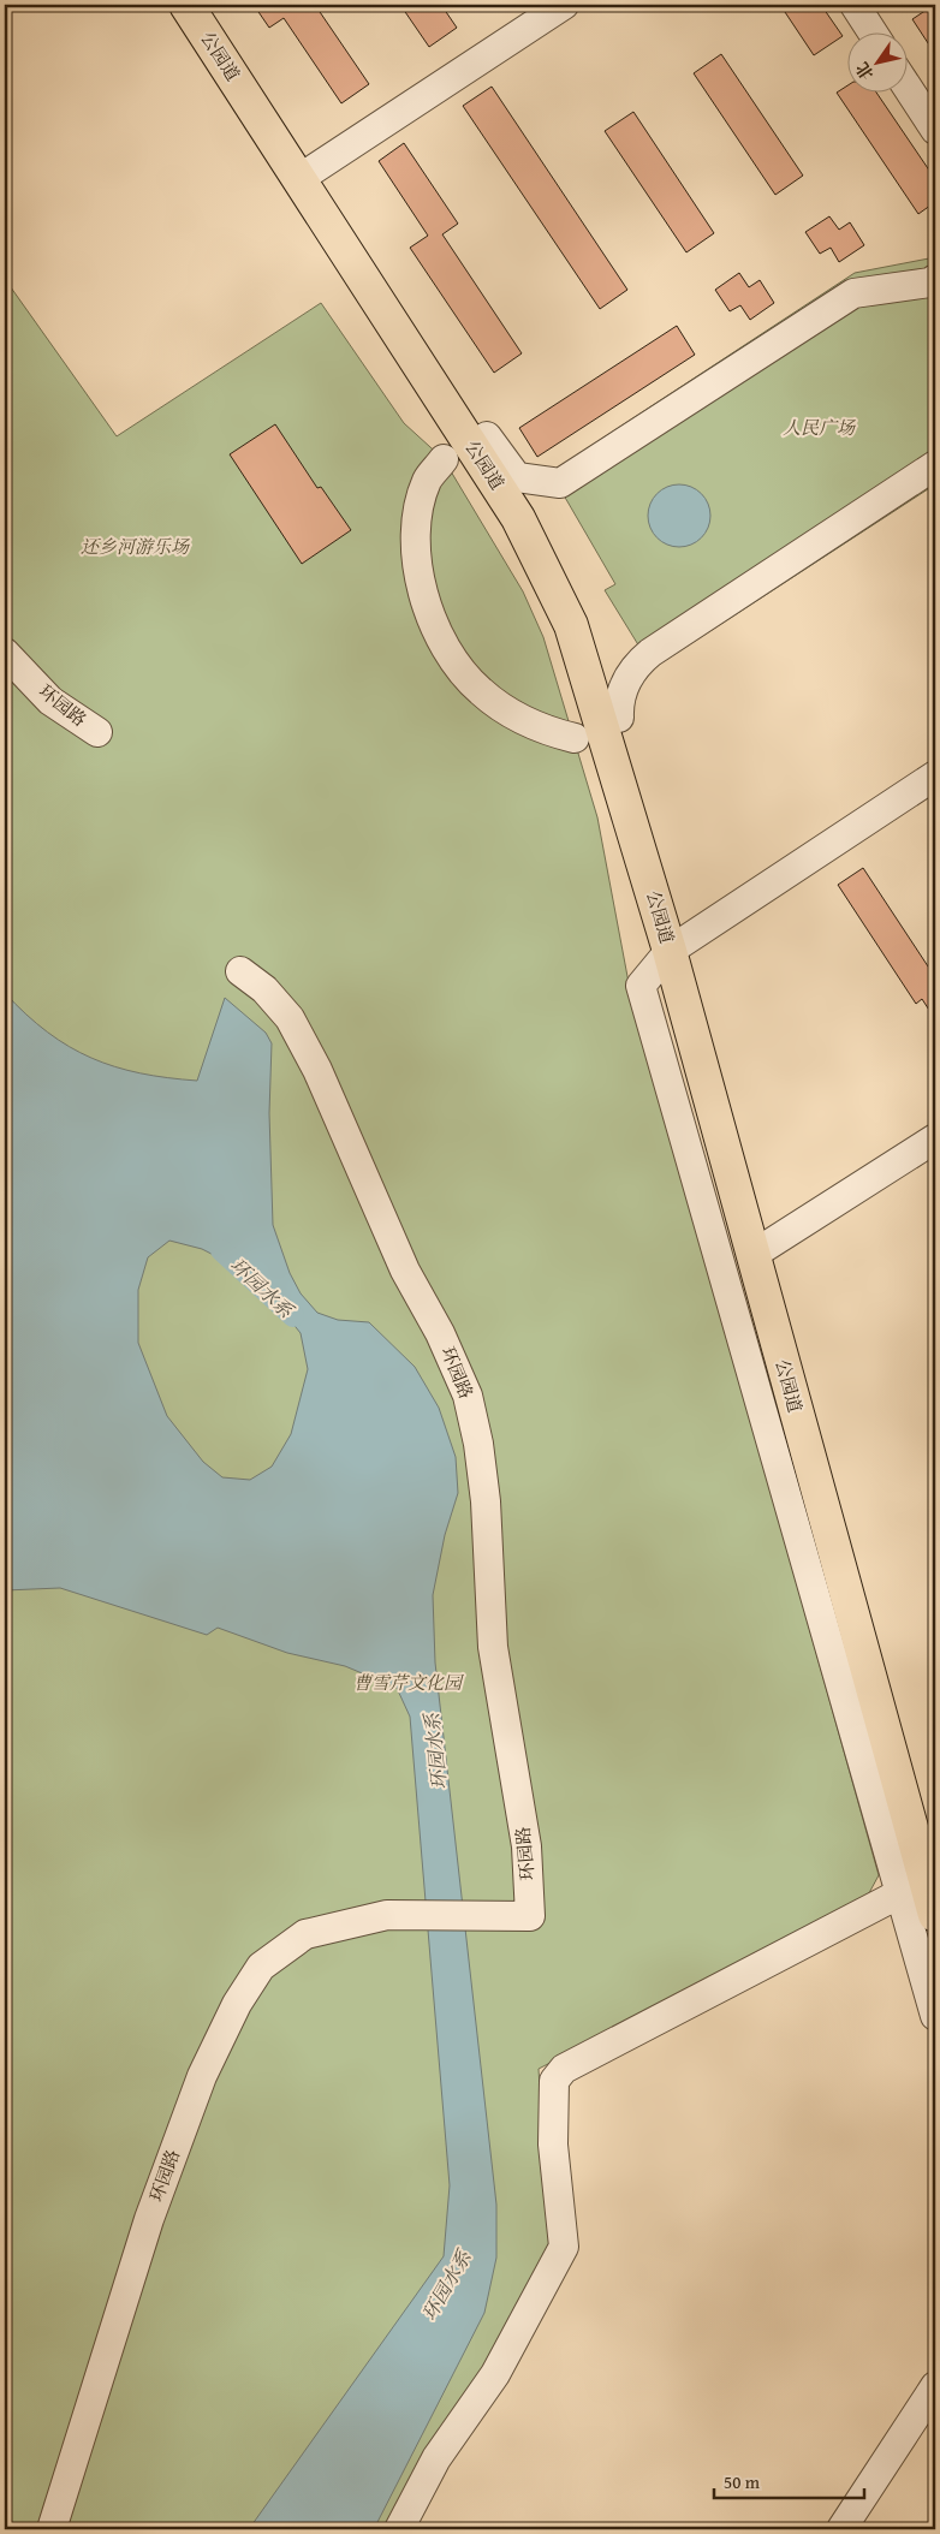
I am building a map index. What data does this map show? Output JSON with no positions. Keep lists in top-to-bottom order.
{
  "streets": {
    "main road": ["公园道"],
    "street": ["环园路"]
  },
  "water": ["环园水系"],
  "parks": ["人民广场", "还乡河游乐场", "曹雪芹文化园"],
  "scale_bar": "50 m",
  "north": "bottom left"
}
